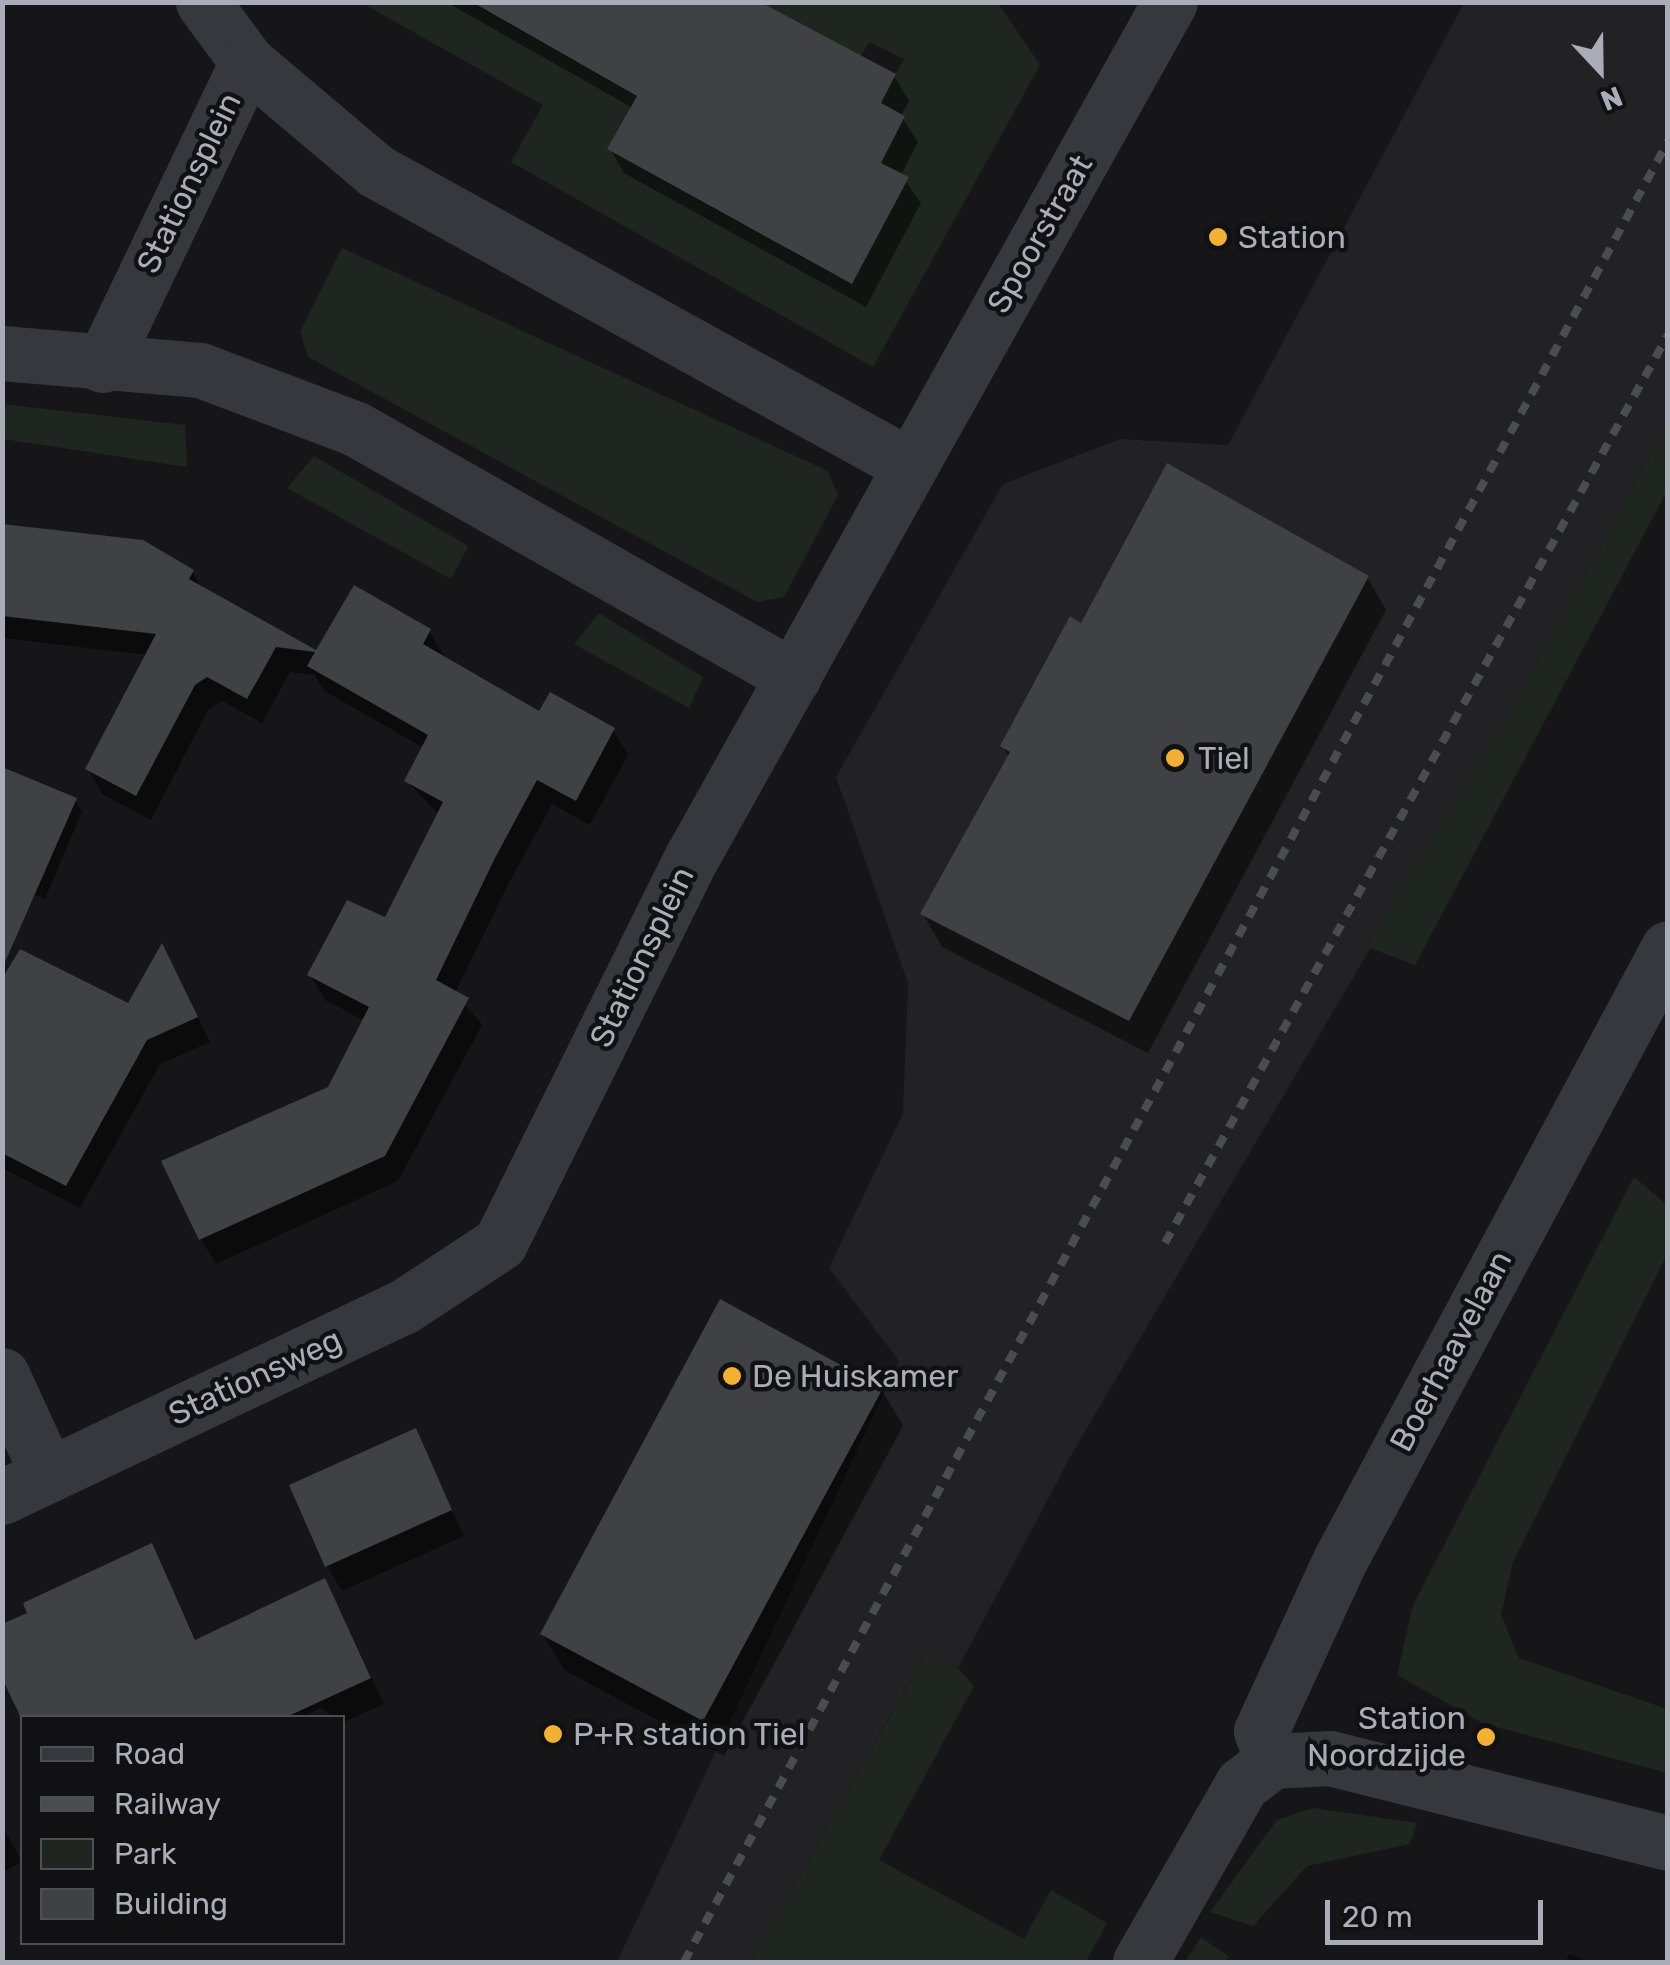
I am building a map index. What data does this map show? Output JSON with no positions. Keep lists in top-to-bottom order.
{
  "streets": {
    "street": [
      "Stationsplein",
      "Spoorstraat",
      "Boerhaavelaan",
      "Stationsweg"
    ]
  },
  "crossings": [
    ["Stationsplein", "Spoorstraat"],
    ["Stationsplein", "Stationsweg"]
  ],
  "places": [
    "Station",
    "Tiel",
    "De Huiskamer",
    "P+R station Tiel",
    "Station Noordzijde"
  ],
  "legend": [
    "Road",
    "Railway",
    "Park",
    "Building"
  ],
  "scale_bar": "20 m",
  "north": "bottom"
}
